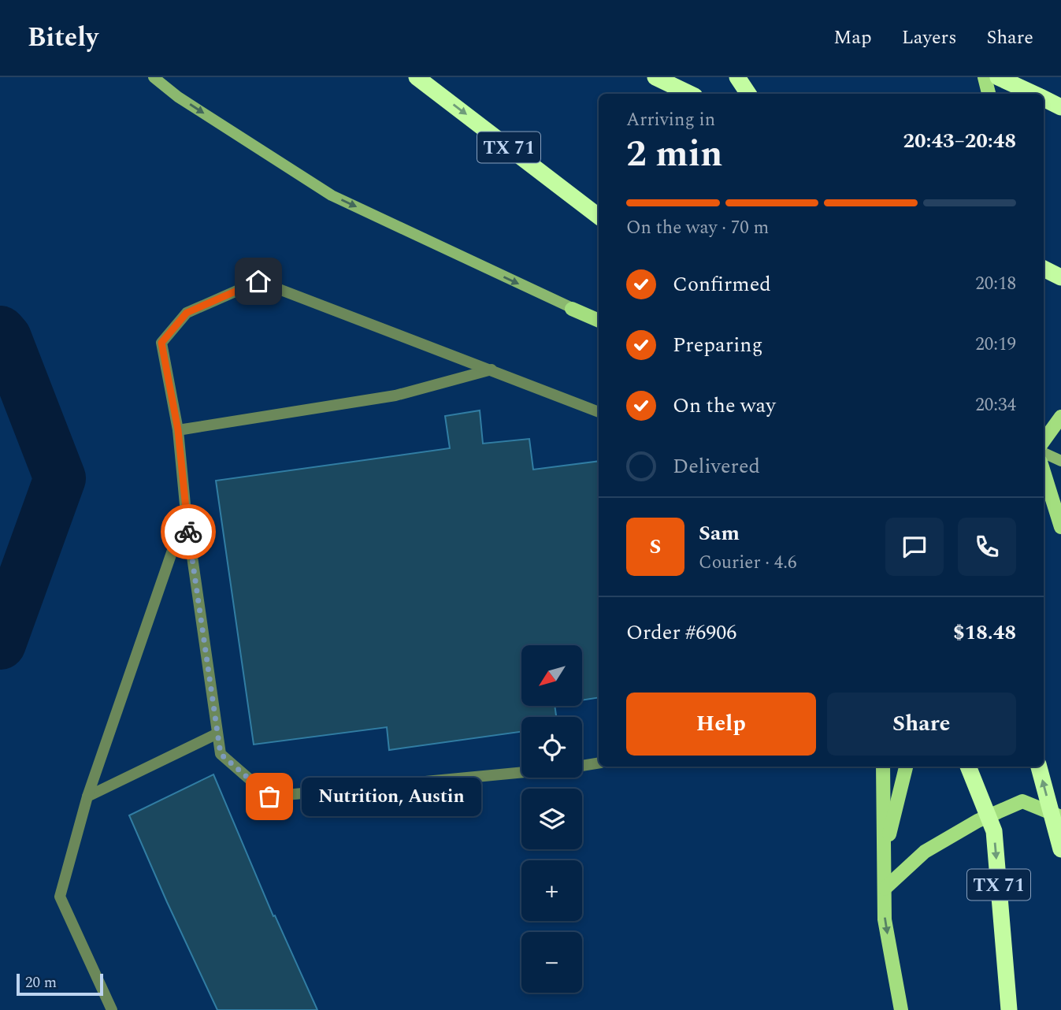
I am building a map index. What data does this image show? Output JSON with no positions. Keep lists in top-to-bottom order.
{
  "streets": {
    "highway": ["TX 71"]
  },
  "places": ["Nutrition, Austin"],
  "scale_bar": "20 m",
  "north": "bottom left",
  "page": {
    "header": "Bitely",
    "nav": ["Map", "Layers", "Share"],
    "heading": ["2 min", "Arriving in", "20:43–20:48"],
    "panel": [
      "Sam",
      "Courier · 4.6",
      "Order #6906",
      "$18.48"
    ],
    "bar": "On the way · 70 m",
    "list": [
      ["Confirmed", "20:18"],
      ["Preparing", "20:19"],
      ["On the way", "20:34"],
      "Delivered"
    ],
    "round": "S",
    "map_buttons": ["+", "−"],
    "buttons": ["Help", "Share"],
    "bubble": "Nutrition, Austin",
    "scale": "20 m"
  }
}
